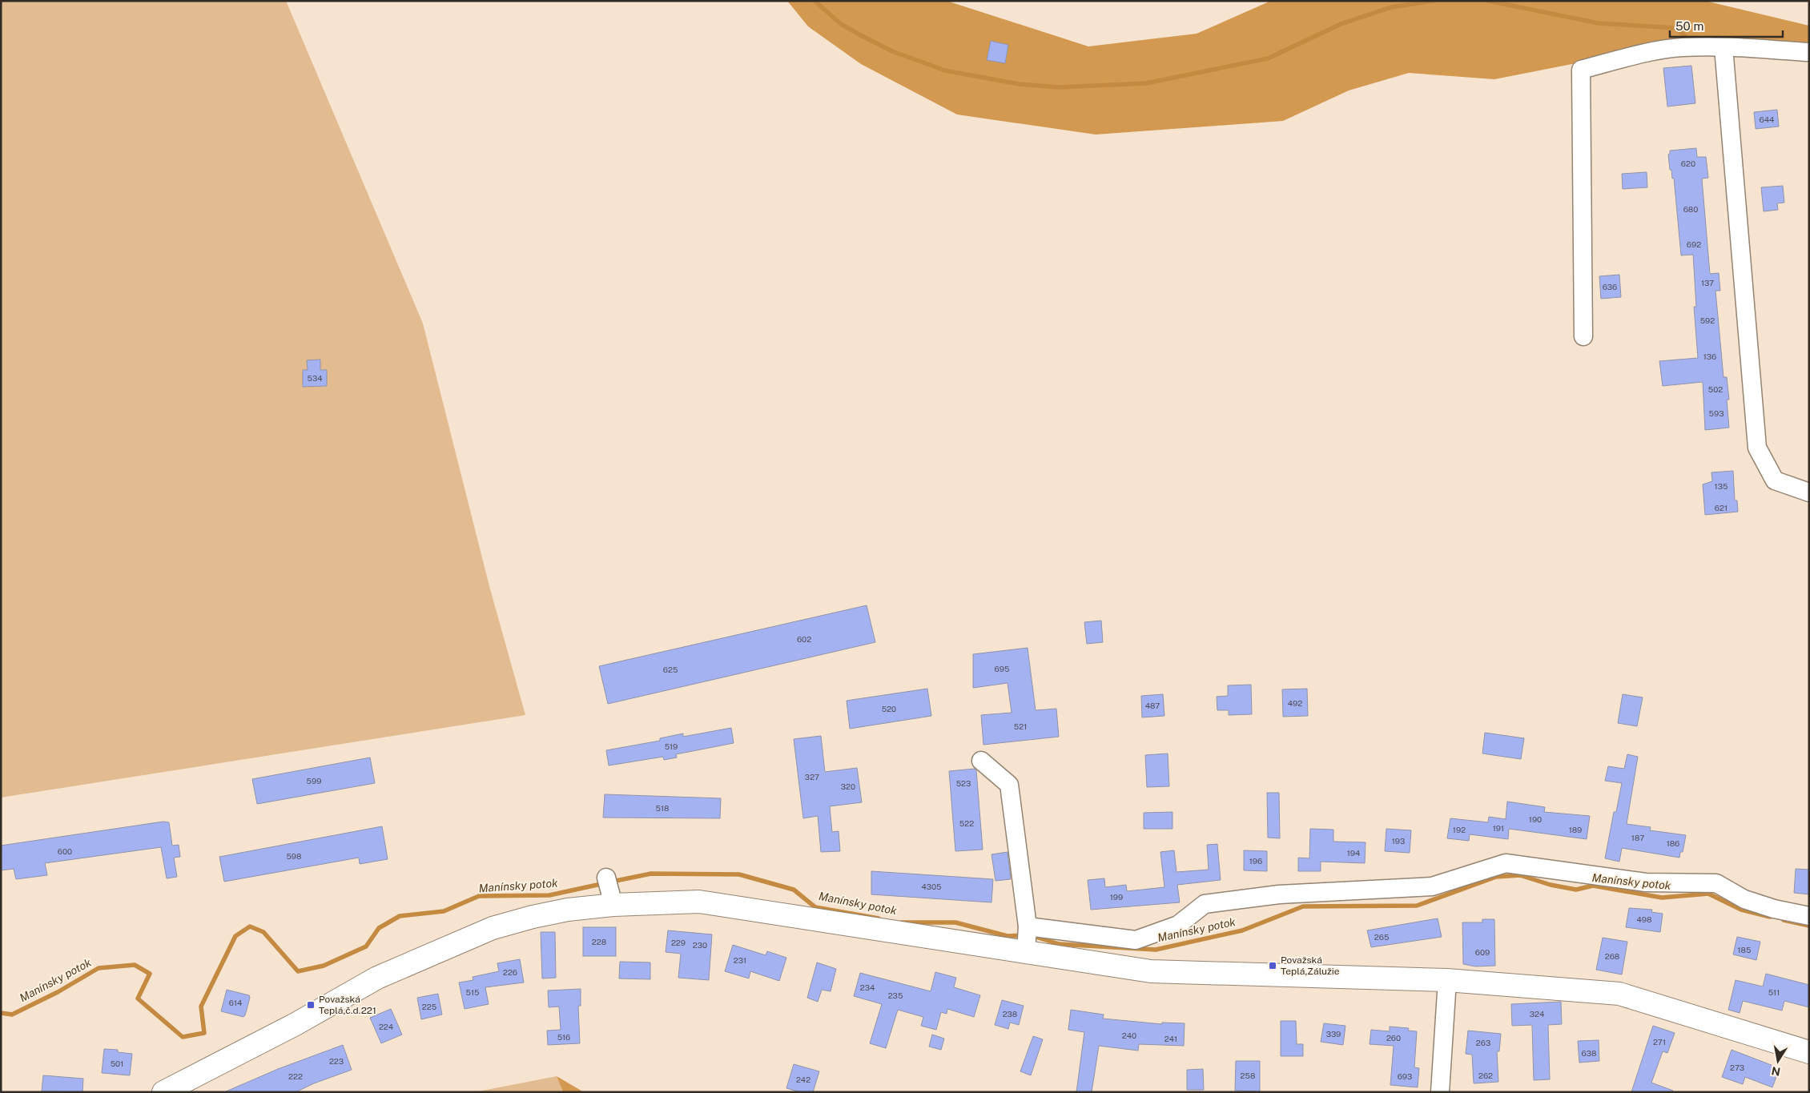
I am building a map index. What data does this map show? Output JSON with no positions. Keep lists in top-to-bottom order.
{
  "water": ["Manínsky potok"],
  "places": {
    "transit": ["Považská Teplá,Zálužie", "Považská Teplá,č.d.221"]
  },
  "house_numbers": [
    "644",
    "620",
    "680",
    "692",
    "137",
    "636",
    "592",
    "136",
    "534",
    "502",
    "593",
    "135",
    "621",
    "602",
    "695",
    "625",
    "492",
    "487",
    "520",
    "521",
    "519",
    "327",
    "599",
    "523",
    "320",
    "518",
    "190",
    "522",
    "191",
    "192",
    "189",
    "187",
    "193",
    "186",
    "600",
    "194",
    "598",
    "196",
    "4305",
    "199",
    "498",
    "265",
    "228",
    "229",
    "230",
    "185",
    "609",
    "268",
    "231",
    "226",
    "234",
    "515",
    "511",
    "235",
    "614",
    "225",
    "238",
    "324",
    "224",
    "339",
    "240",
    "516",
    "260",
    "241",
    "271",
    "263",
    "638",
    "223",
    "501",
    "273",
    "258",
    "262",
    "222",
    "693",
    "242"
  ],
  "scale_bar": "50 m",
  "north": "bottom"
}
